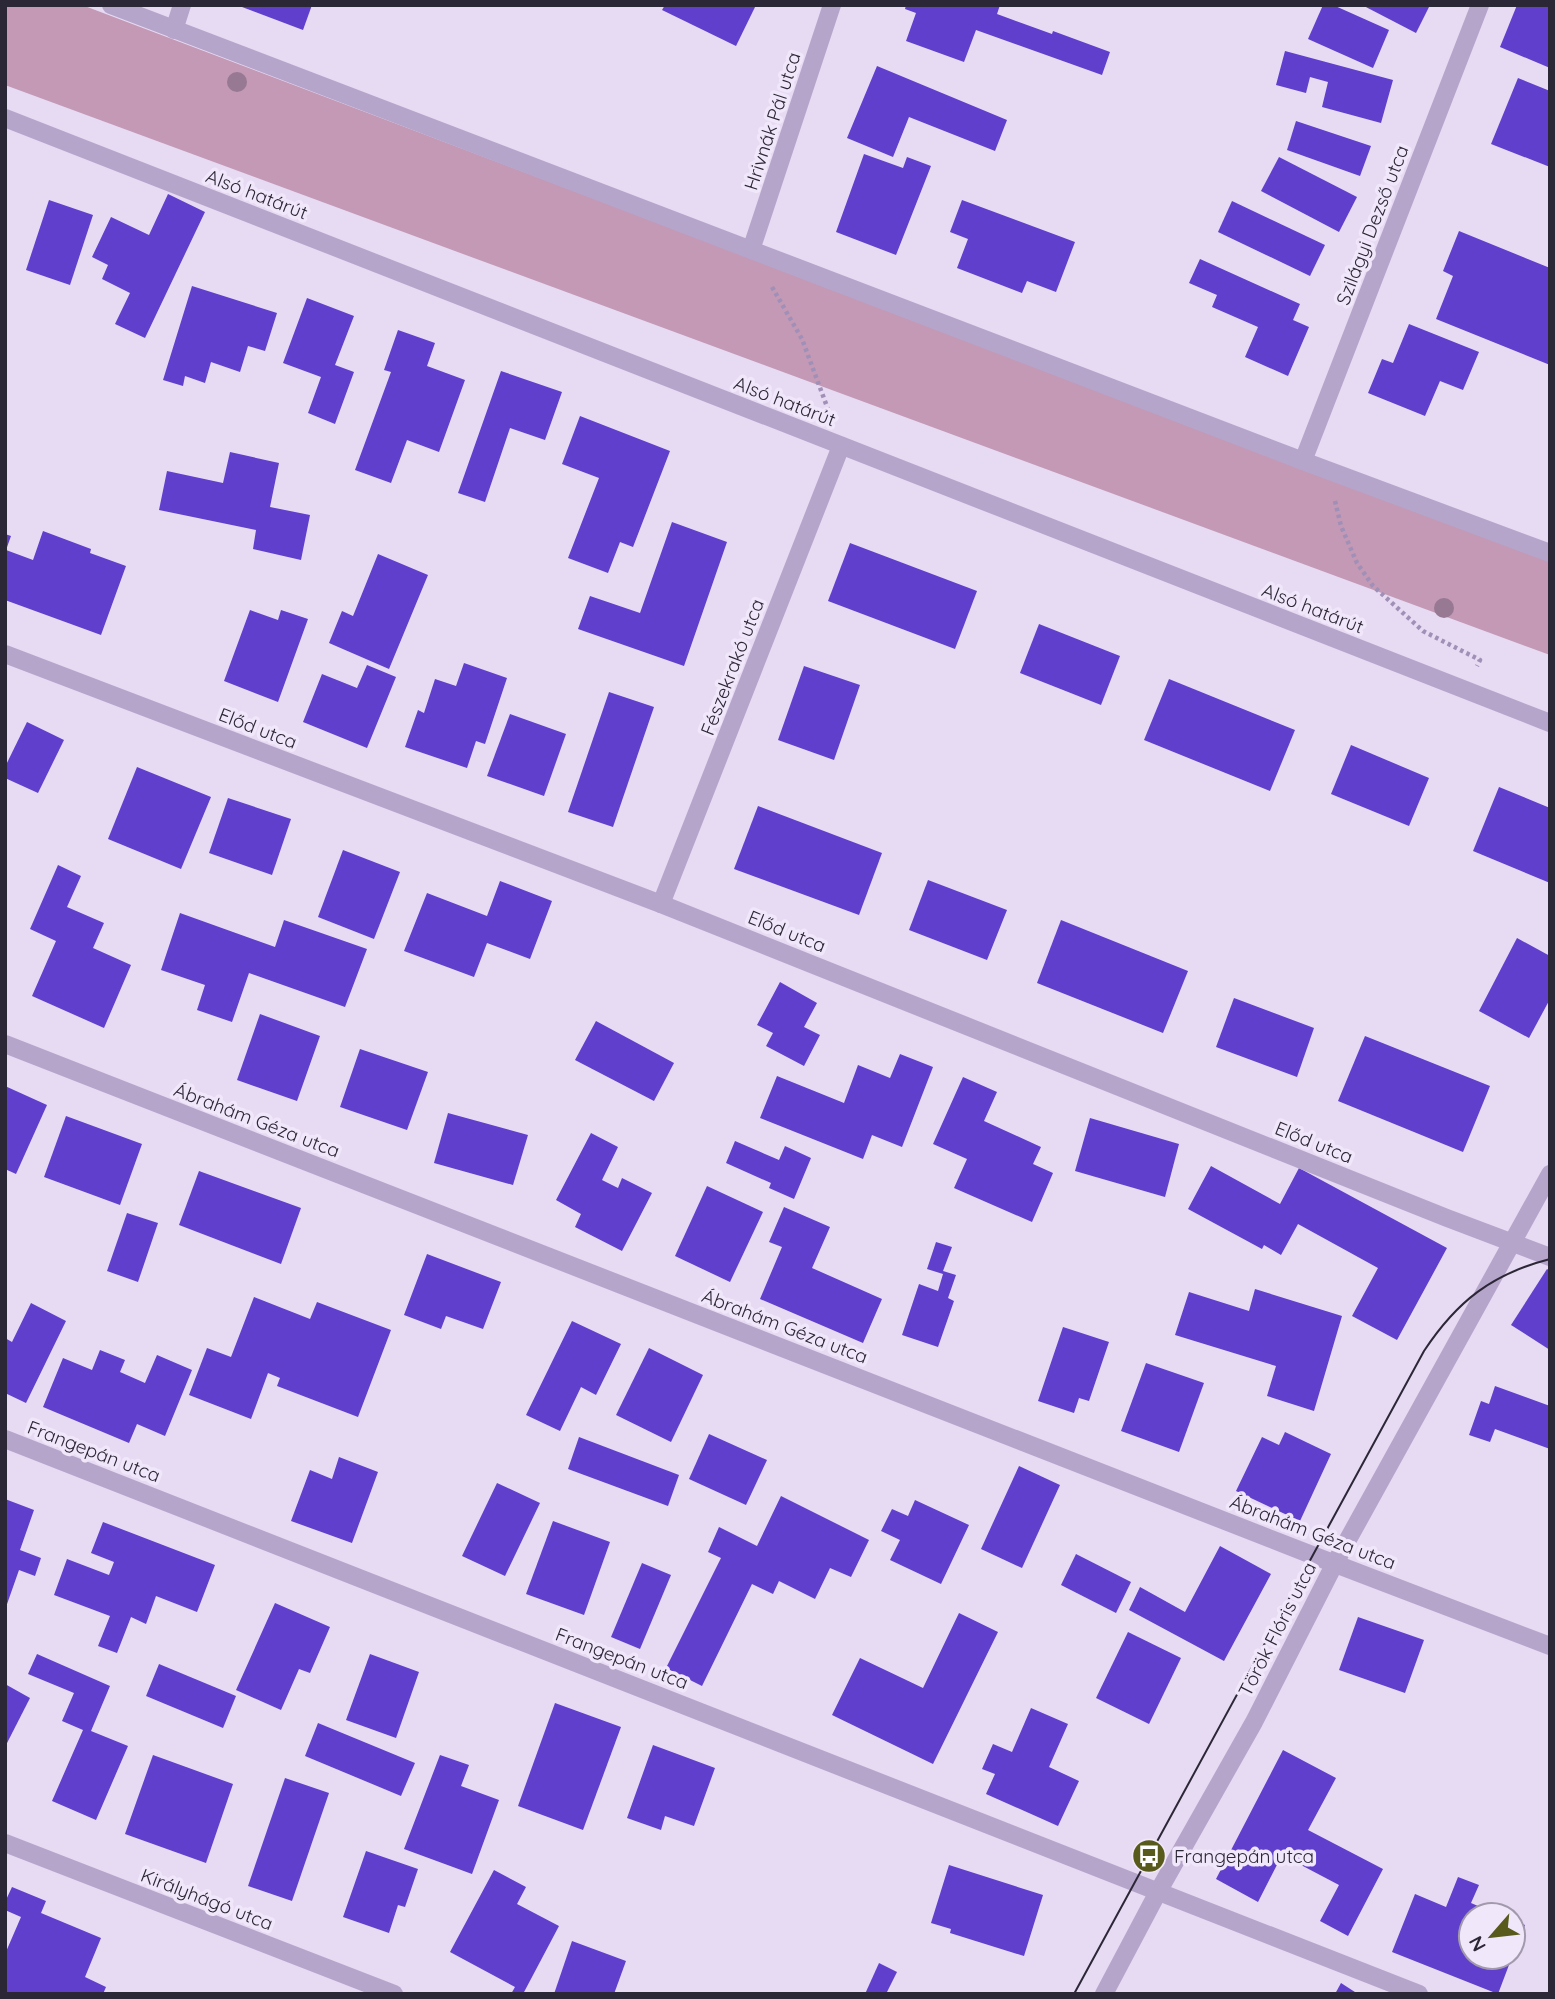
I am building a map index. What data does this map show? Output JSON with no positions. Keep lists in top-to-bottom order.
{
  "streets": {
    "street": [
      "Hrivnák Pál utca",
      "Alsó határút",
      "Szilágyi Dezső utca",
      "Fészekrakó utca",
      "Előd utca",
      "Ábrahám Géza utca",
      "Frangepán utca",
      "Török Flóris utca",
      "Királyhágó utca"
    ]
  },
  "crossings": [
    ["Alsó határút", "Fészekrakó utca"],
    ["Fészekrakó utca", "Előd utca"],
    ["Előd utca", "Török Flóris utca"],
    ["Ábrahám Géza utca", "Török Flóris utca"],
    ["Frangepán utca", "Török Flóris utca"]
  ],
  "places": {
    "bus stop": ["Frangepán utca"]
  },
  "north": "bottom left"
}
